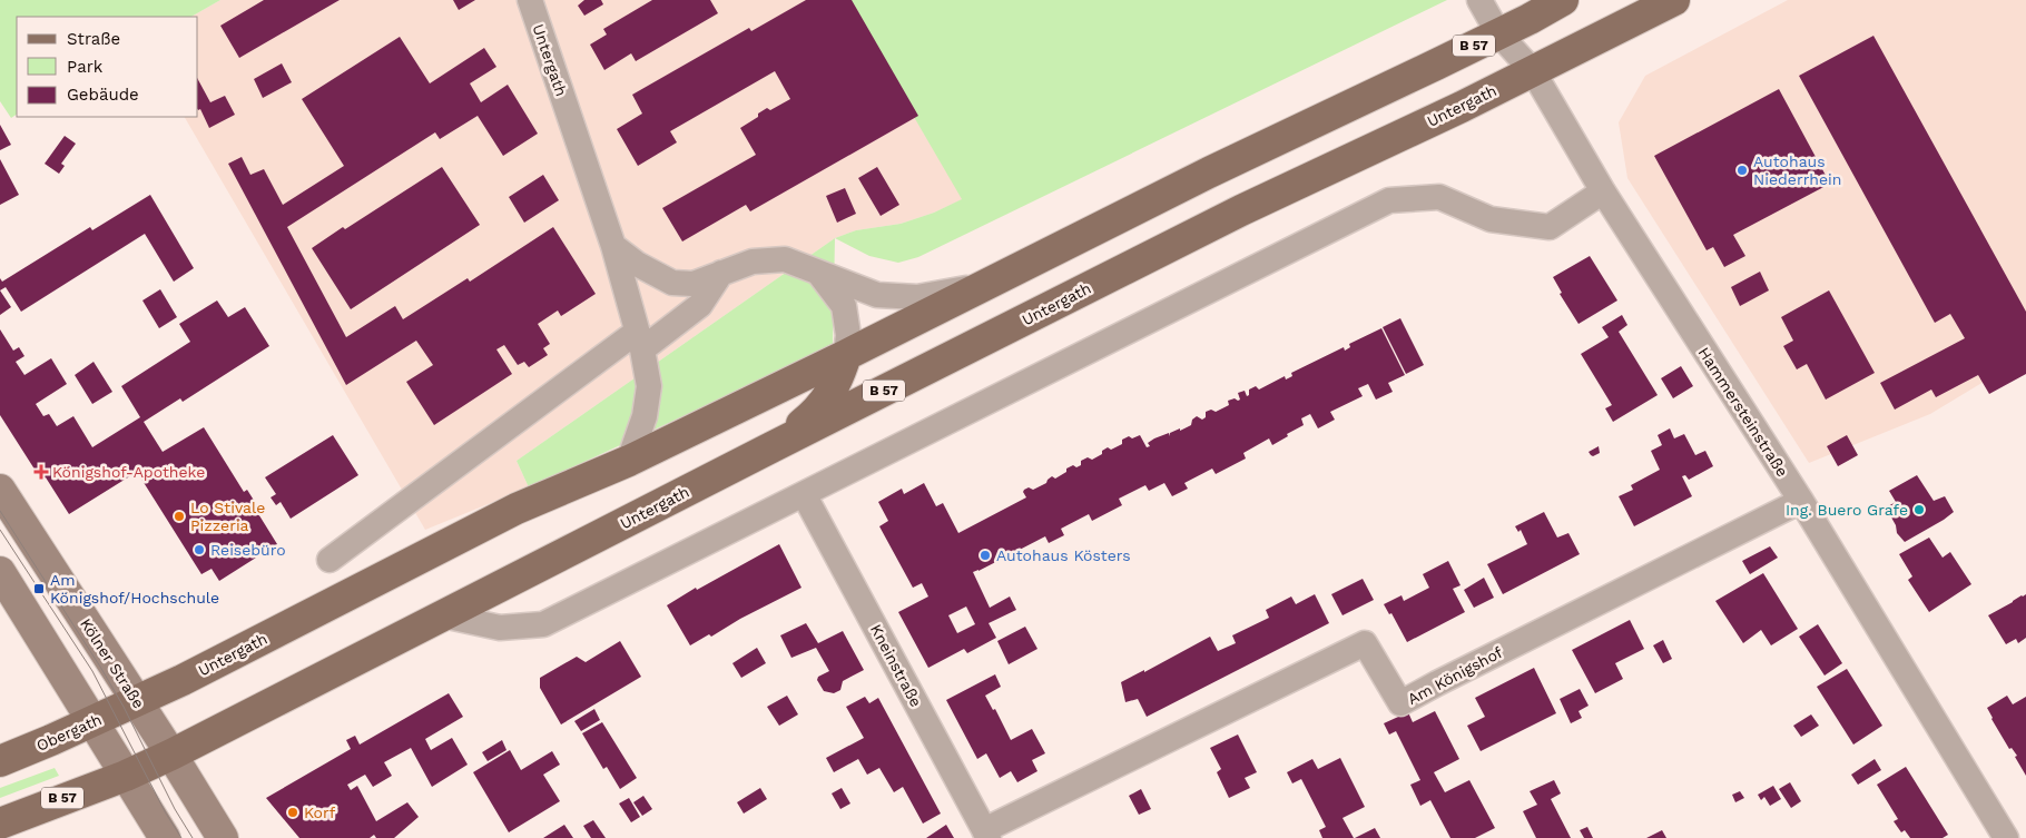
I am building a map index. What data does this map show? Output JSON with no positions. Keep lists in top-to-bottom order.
{
  "streets": {
    "main road": [
      "B 57",
      "Untergath",
      "Kölner Straße",
      "Obergath"
    ],
    "street": ["Hammersteinstraße", "Kneinstraße", "Am Königshof"]
  },
  "crossings": [
    ["B 57", "Untergath"],
    ["B 57", "Kölner Straße"],
    ["Untergath", "Hammersteinstraße"],
    ["Untergath", "Kölner Straße"],
    ["Untergath", "Obergath"],
    ["Hammersteinstraße", "Am Königshof"],
    ["Kölner Straße", "Obergath"],
    ["Kneinstraße", "Am Königshof"]
  ],
  "places": {
    "other": [
      "Autohaus Niederrhein",
      "Ing. Buero Grafe",
      "Lo Stivale Pizzeria",
      "Reisebüro",
      "Autohaus Kösters",
      "Korf"
    ],
    "health": ["Königshof-Apotheke"],
    "transit": ["Am Königshof/Hochschule"]
  },
  "legend": ["Straße", "Park", "Gebäude"]
}
